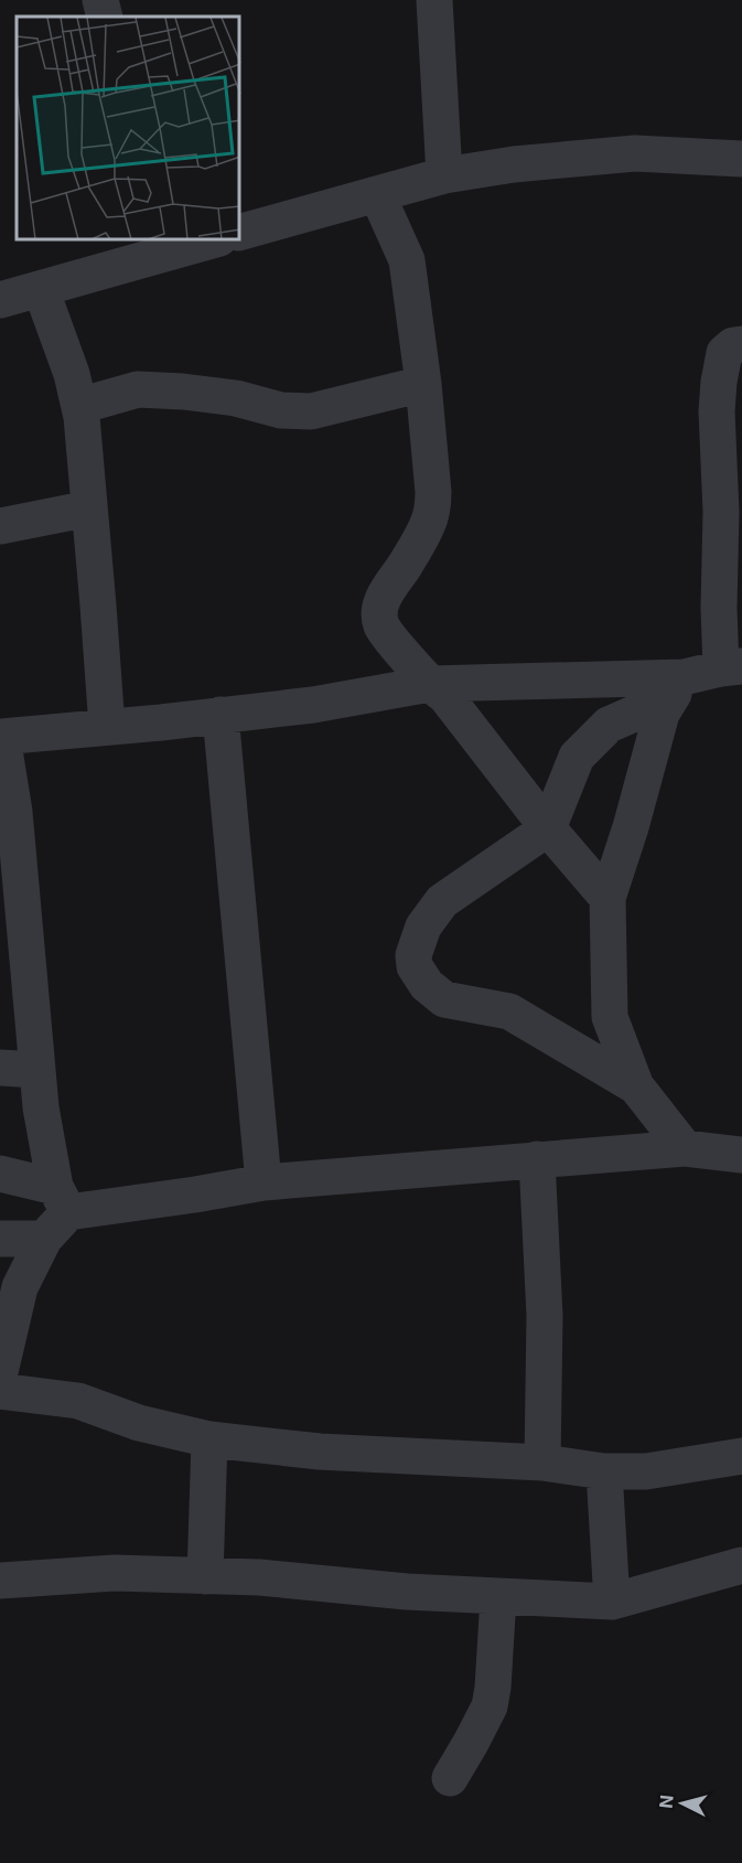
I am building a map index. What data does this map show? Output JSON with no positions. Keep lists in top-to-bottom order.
{
  "north": "left"
}
